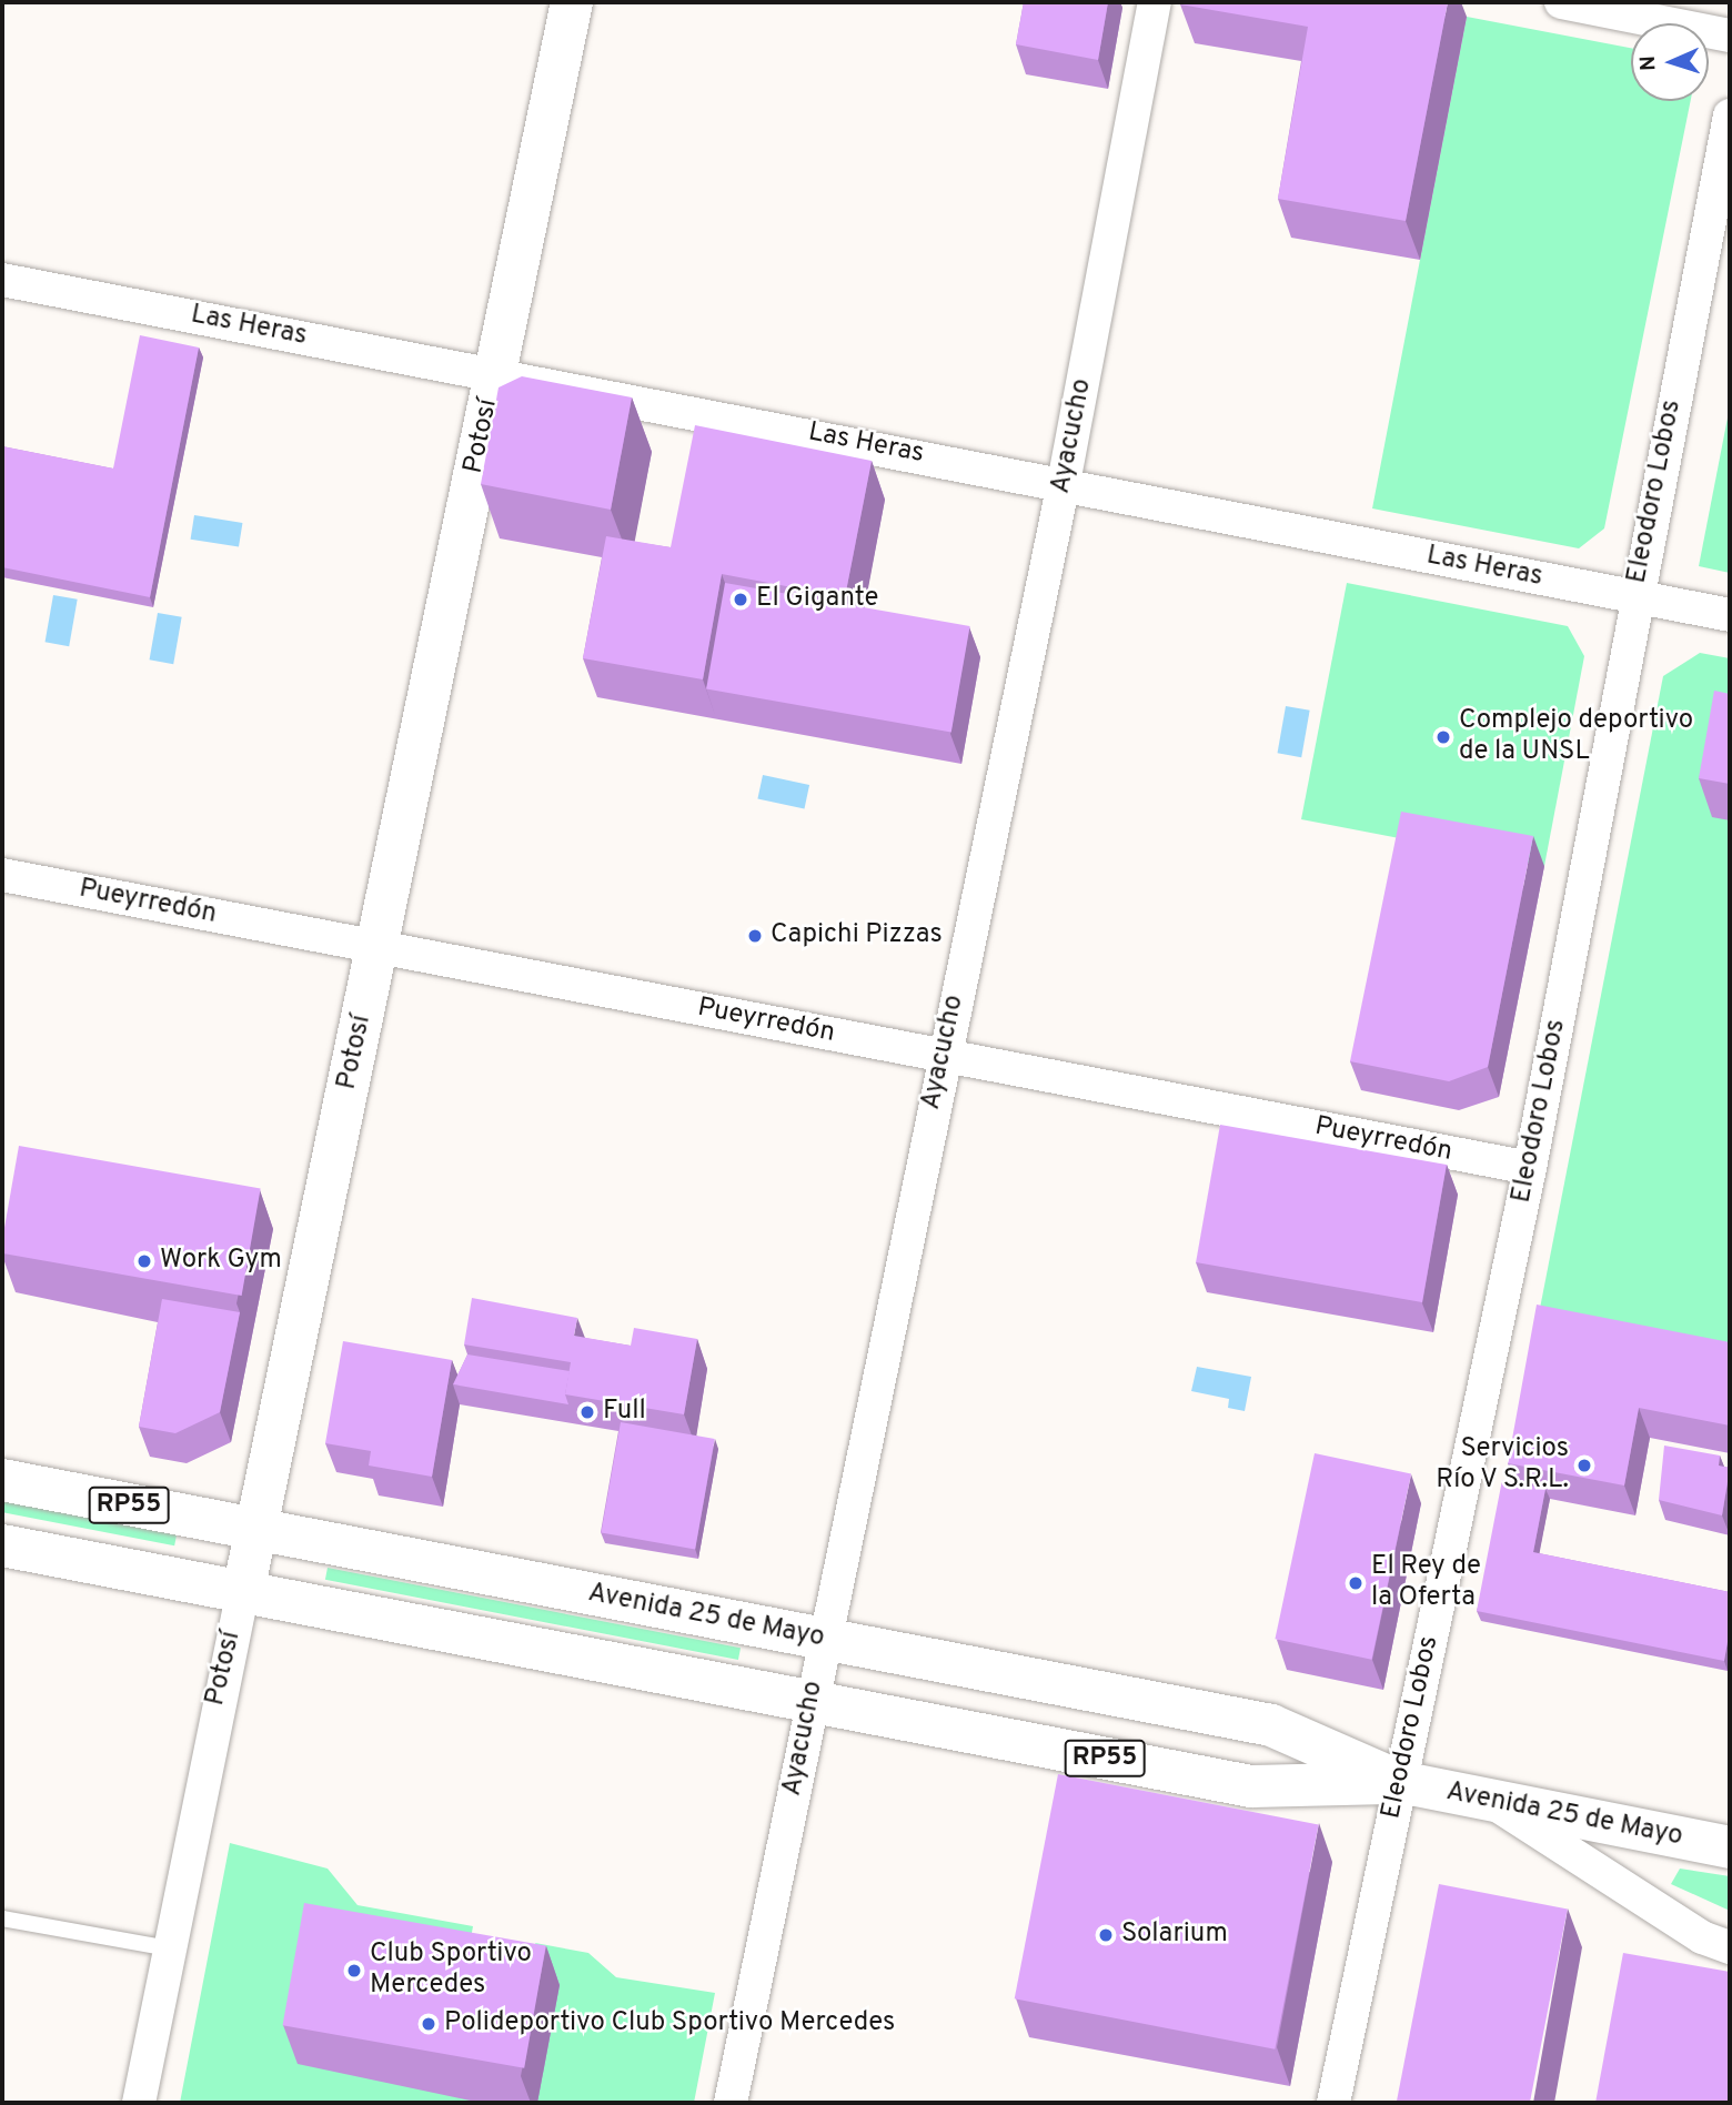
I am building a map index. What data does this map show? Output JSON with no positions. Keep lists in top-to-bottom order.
{
  "streets": {
    "main road": ["Potosí", "RP55", "Avenida 25 de Mayo"],
    "street": [
      "Las Heras",
      "Ayacucho",
      "Eleodoro Lobos",
      "Pueyrredón"
    ]
  },
  "crossings": [
    ["Las Heras", "Potosí"],
    ["Las Heras", "Ayacucho"],
    ["Las Heras", "Eleodoro Lobos"],
    ["Potosí", "Pueyrredón"],
    ["Potosí", "Avenida 25 de Mayo"],
    ["Ayacucho", "Pueyrredón"],
    ["Ayacucho", "Avenida 25 de Mayo"],
    ["Eleodoro Lobos", "Pueyrredón"],
    ["Eleodoro Lobos", "Avenida 25 de Mayo"]
  ],
  "places": [
    "El Gigante",
    "Complejo deportivo de la UNSL",
    "Capichi Pizzas",
    "Work Gym",
    "Full",
    "Servicios Río V S.R.L.",
    "El Rey de la Oferta",
    "Solarium",
    "Club Sportivo Mercedes",
    "Polideportivo Club Sportivo Mercedes"
  ],
  "north": "left"
}
